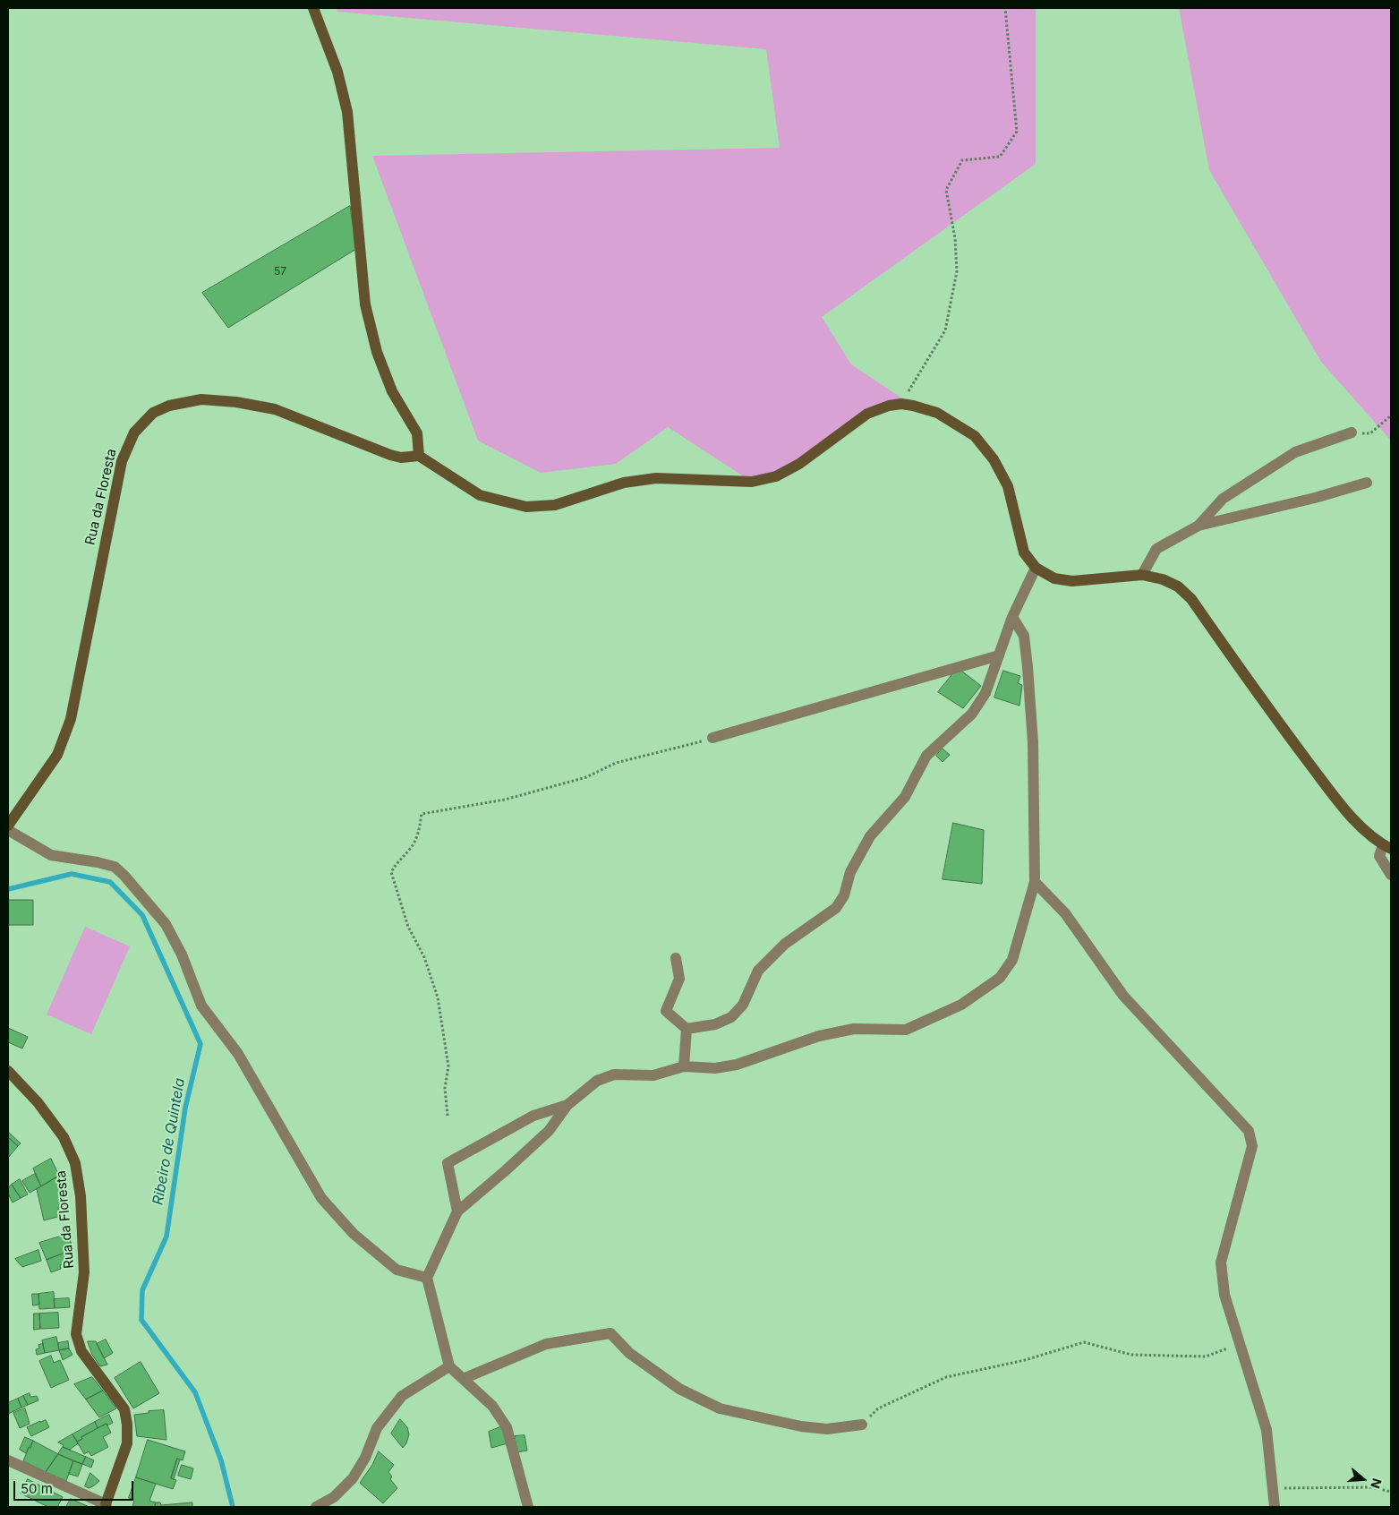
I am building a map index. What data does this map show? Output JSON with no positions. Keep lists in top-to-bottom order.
{
  "streets": {
    "street": ["Rua da Floresta"]
  },
  "water": ["Ribeiro de Quintela"],
  "house_numbers": ["57"],
  "scale_bar": "50 m",
  "north": "right"
}
